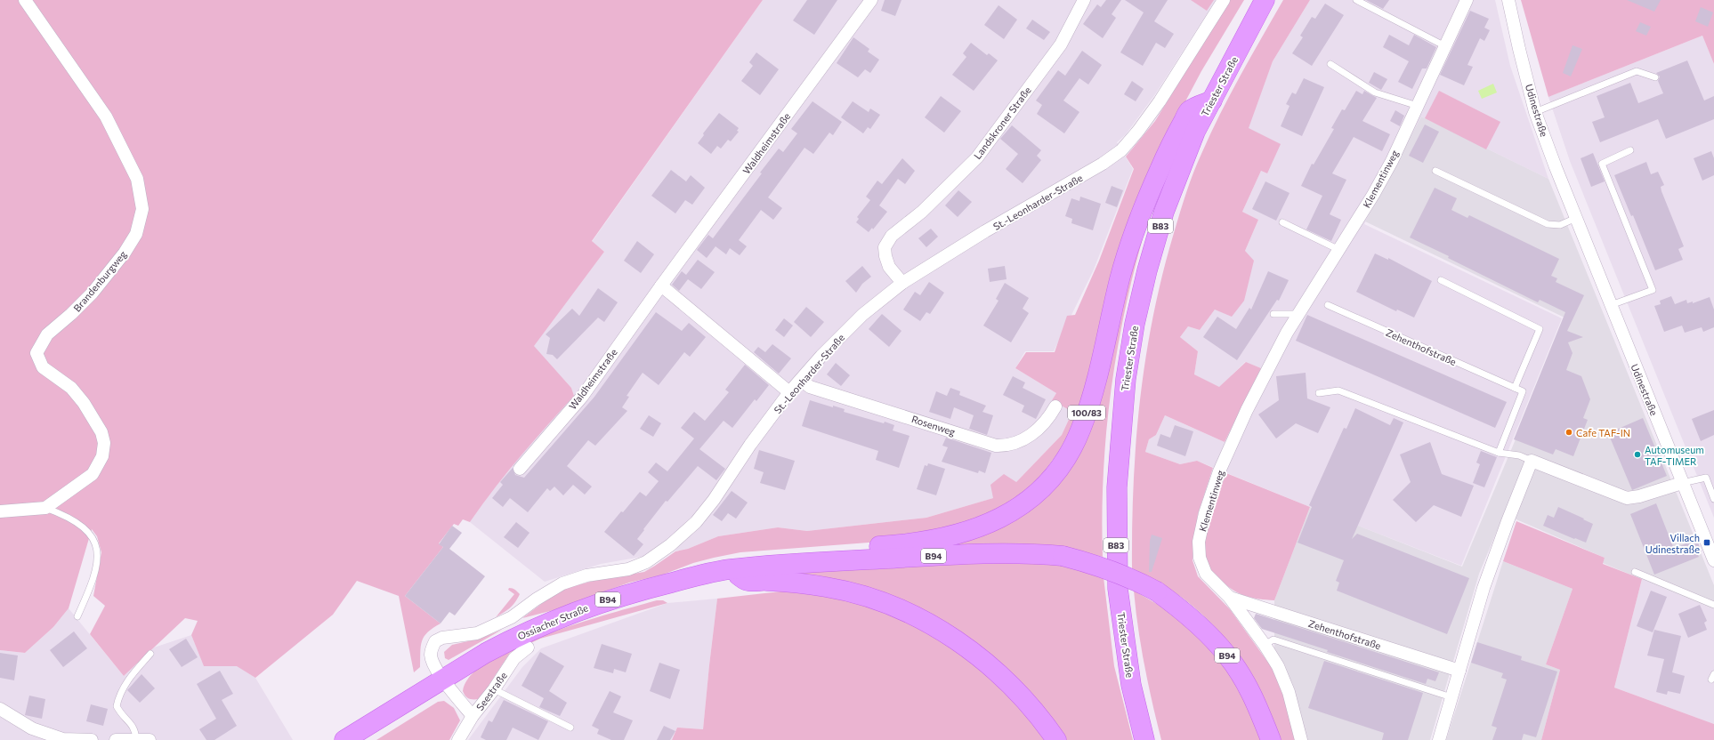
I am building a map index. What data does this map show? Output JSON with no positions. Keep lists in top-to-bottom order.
{
  "streets": {
    "main road": [
      "Triester Straße",
      "B83",
      "100/83",
      "B94",
      "Ossiacher Straße"
    ],
    "street": [
      "Udinestraße",
      "Landskroner Straße",
      "Waldheimstraße",
      "Klementinweg",
      "St.-Leonharder-Straße",
      "Brandenburgweg",
      "Zehenthofstraße",
      "Rosenweg",
      "Seestraße"
    ]
  },
  "crossings": [
    ["Triester Straße", "100/83"],
    ["Landskroner Straße", "St.-Leonharder-Straße"],
    ["Klementinweg", "Zehenthofstraße"],
    ["St.-Leonharder-Straße", "Rosenweg"],
    ["St.-Leonharder-Straße", "Ossiacher Straße"],
    ["St.-Leonharder-Straße", "Seestraße"],
    ["100/83", "B94"],
    ["100/83", "Ossiacher Straße"],
    ["B94", "Ossiacher Straße"]
  ],
  "places": {
    "other": ["Cafe TAF-IN", "Automuseum TAF-TIMER"],
    "transit": ["Villach Udinestraße"]
  }
}
